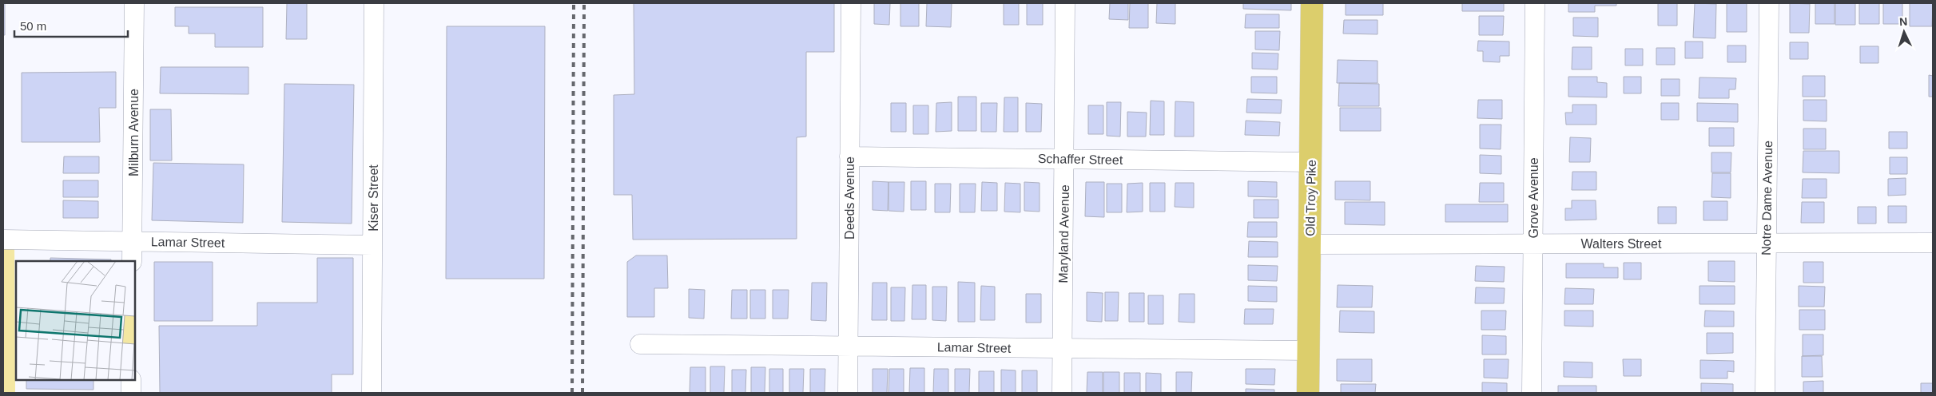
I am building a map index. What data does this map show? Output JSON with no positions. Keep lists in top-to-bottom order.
{
  "streets": {
    "main road": ["Old Troy Pike"],
    "street": [
      "Milburn Avenue",
      "Schaffer Street",
      "Kiser Street",
      "Deeds Avenue",
      "Grove Avenue",
      "Notre Dame Avenue",
      "Maryland Avenue",
      "Lamar Street",
      "Walters Street"
    ]
  },
  "crossings": [
    ["Milburn Avenue", "Lamar Street"],
    ["Schaffer Street", "Deeds Avenue"],
    ["Schaffer Street", "Old Troy Pike"],
    ["Schaffer Street", "Maryland Avenue"],
    ["Kiser Street", "Lamar Street"],
    ["Deeds Avenue", "Lamar Street"],
    ["Old Troy Pike", "Lamar Street"],
    ["Old Troy Pike", "Walters Street"],
    ["Grove Avenue", "Walters Street"],
    ["Notre Dame Avenue", "Walters Street"],
    ["Maryland Avenue", "Lamar Street"]
  ],
  "scale_bar": "50 m",
  "north": "top"
}
